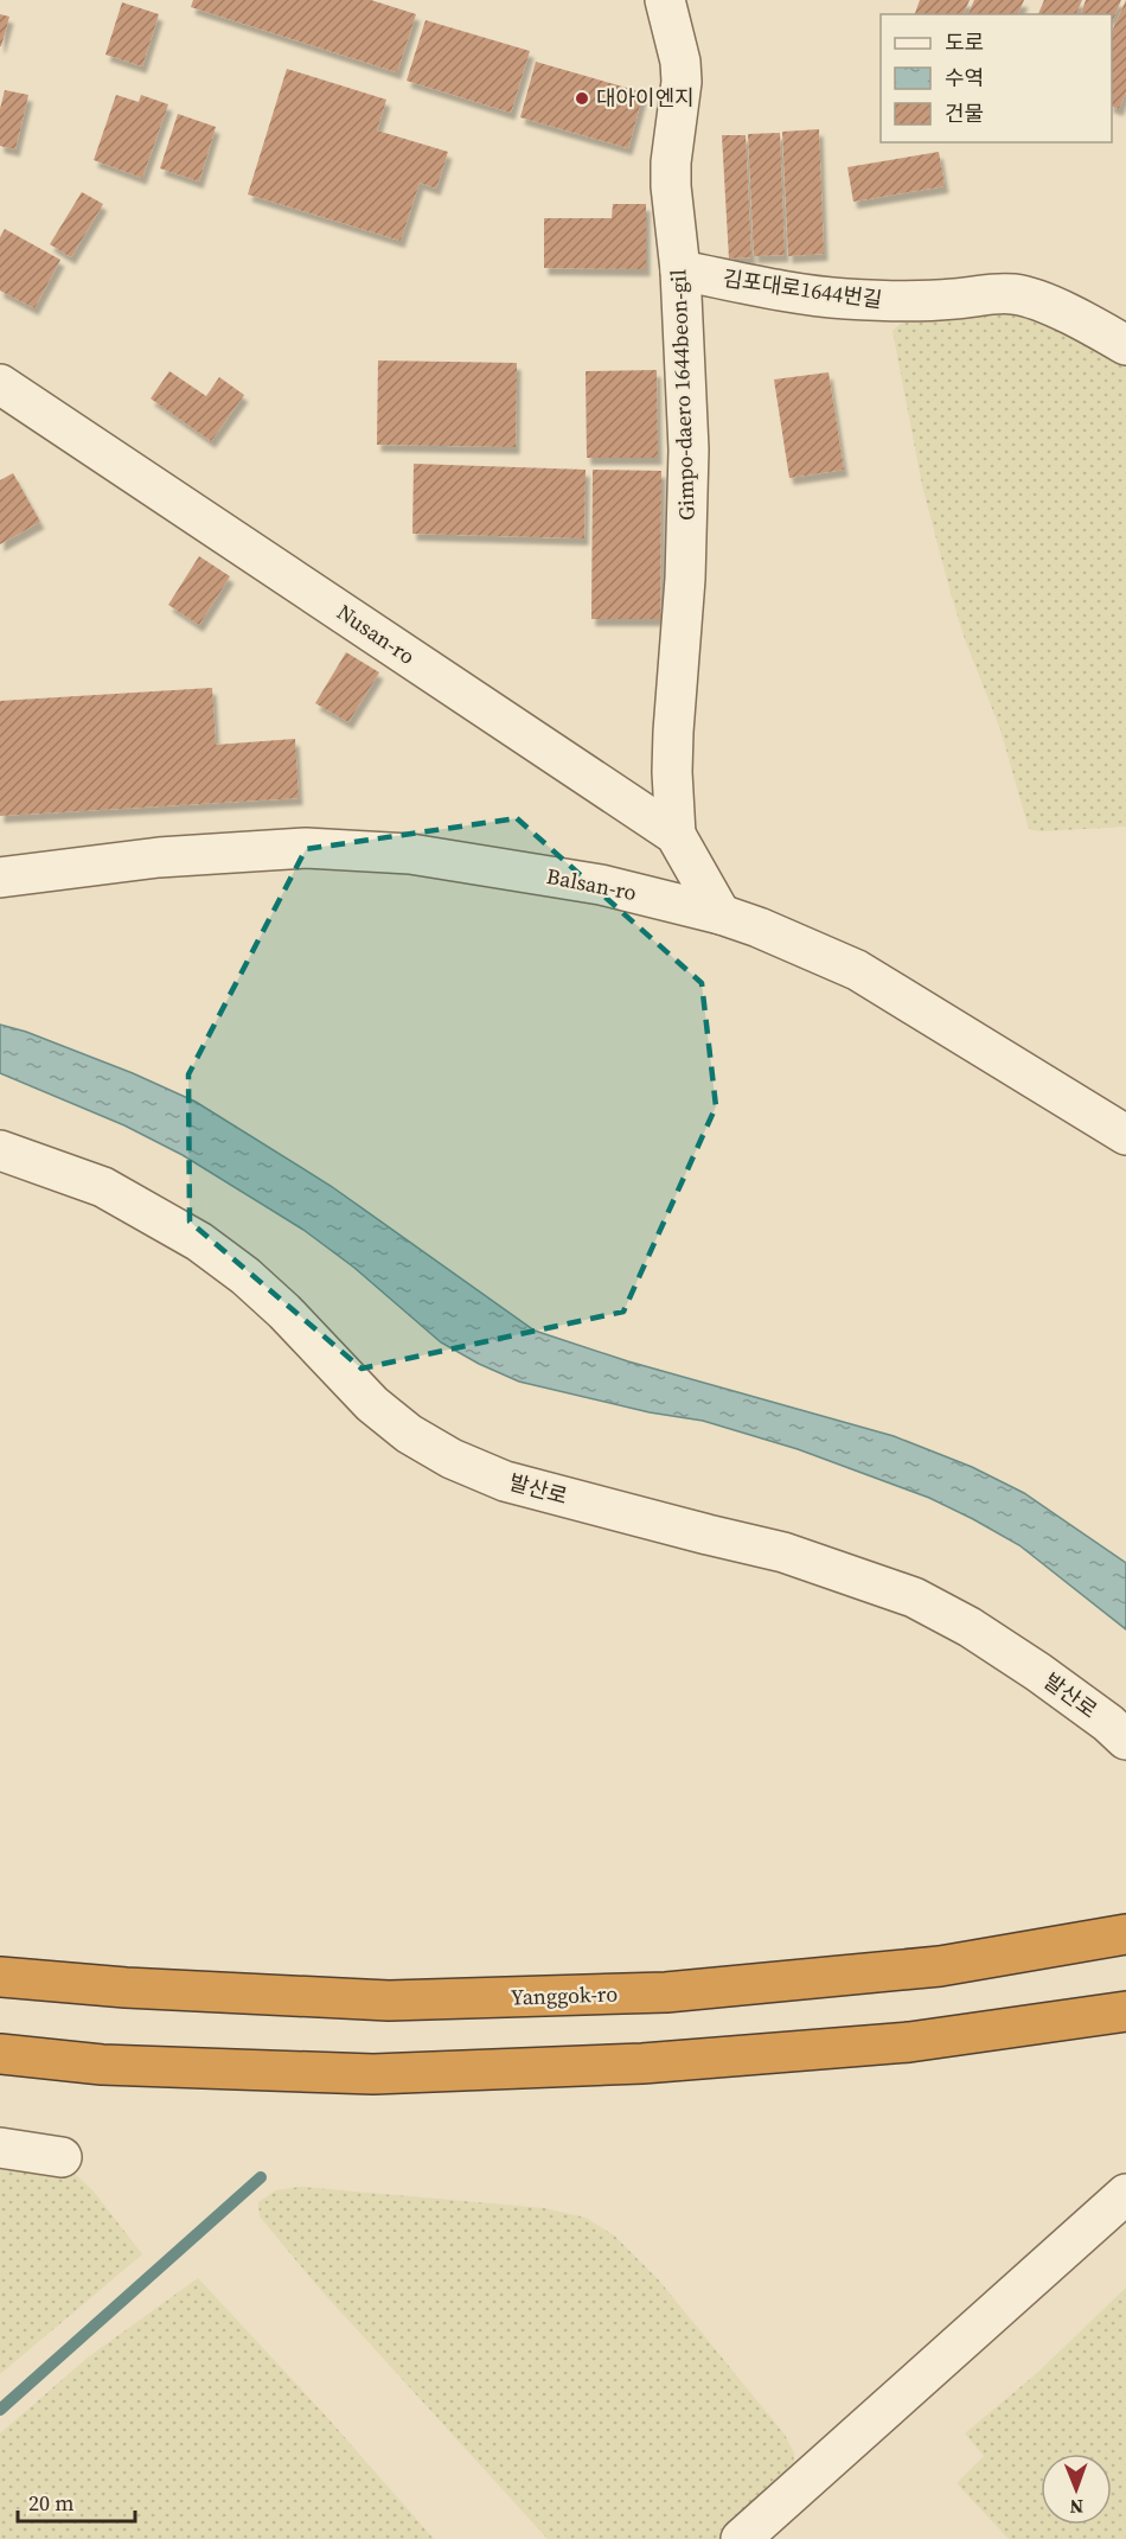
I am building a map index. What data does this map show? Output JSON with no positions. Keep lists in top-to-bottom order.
{
  "streets": {
    "highway": ["Yanggok-ro"],
    "street": [
      "김포대로1644번길",
      "Gimpo-daero 1644beon-gil",
      "Nusan-ro",
      "Balsan-ro",
      "발산로"
    ]
  },
  "crossings": [
    ["김포대로1644번길", "Gimpo-daero 1644beon-gil"],
    ["Gimpo-daero 1644beon-gil", "Nusan-ro"],
    ["Nusan-ro", "Balsan-ro"]
  ],
  "places": ["대아이엔지"],
  "legend": ["도로", "수역", "건물"],
  "scale_bar": "20 m",
  "north": "bottom"
}
